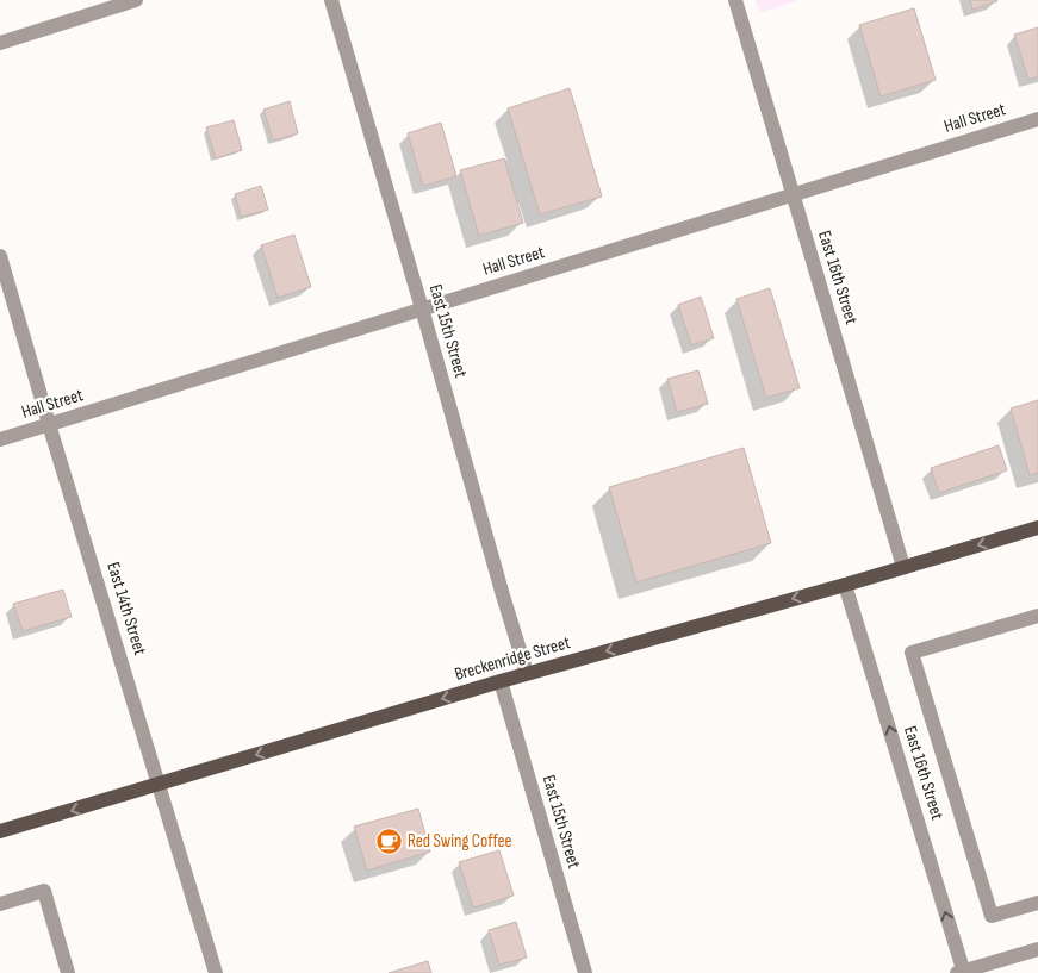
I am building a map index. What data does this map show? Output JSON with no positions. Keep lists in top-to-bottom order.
{
  "streets": {
    "main road": ["Breckenridge Street"],
    "street": [
      "Hall Street",
      "East 16th Street",
      "East 15th Street",
      "East 14th Street"
    ]
  },
  "crossings": [
    ["Hall Street", "East 16th Street"],
    ["Hall Street", "East 15th Street"],
    ["Hall Street", "East 14th Street"],
    ["East 16th Street", "Breckenridge Street"],
    ["East 15th Street", "Breckenridge Street"],
    ["East 14th Street", "Breckenridge Street"]
  ],
  "one_way": ["East 16th Street", "Breckenridge Street"],
  "places": {
    "cafe": ["Red Swing Coffee"]
  }
}
